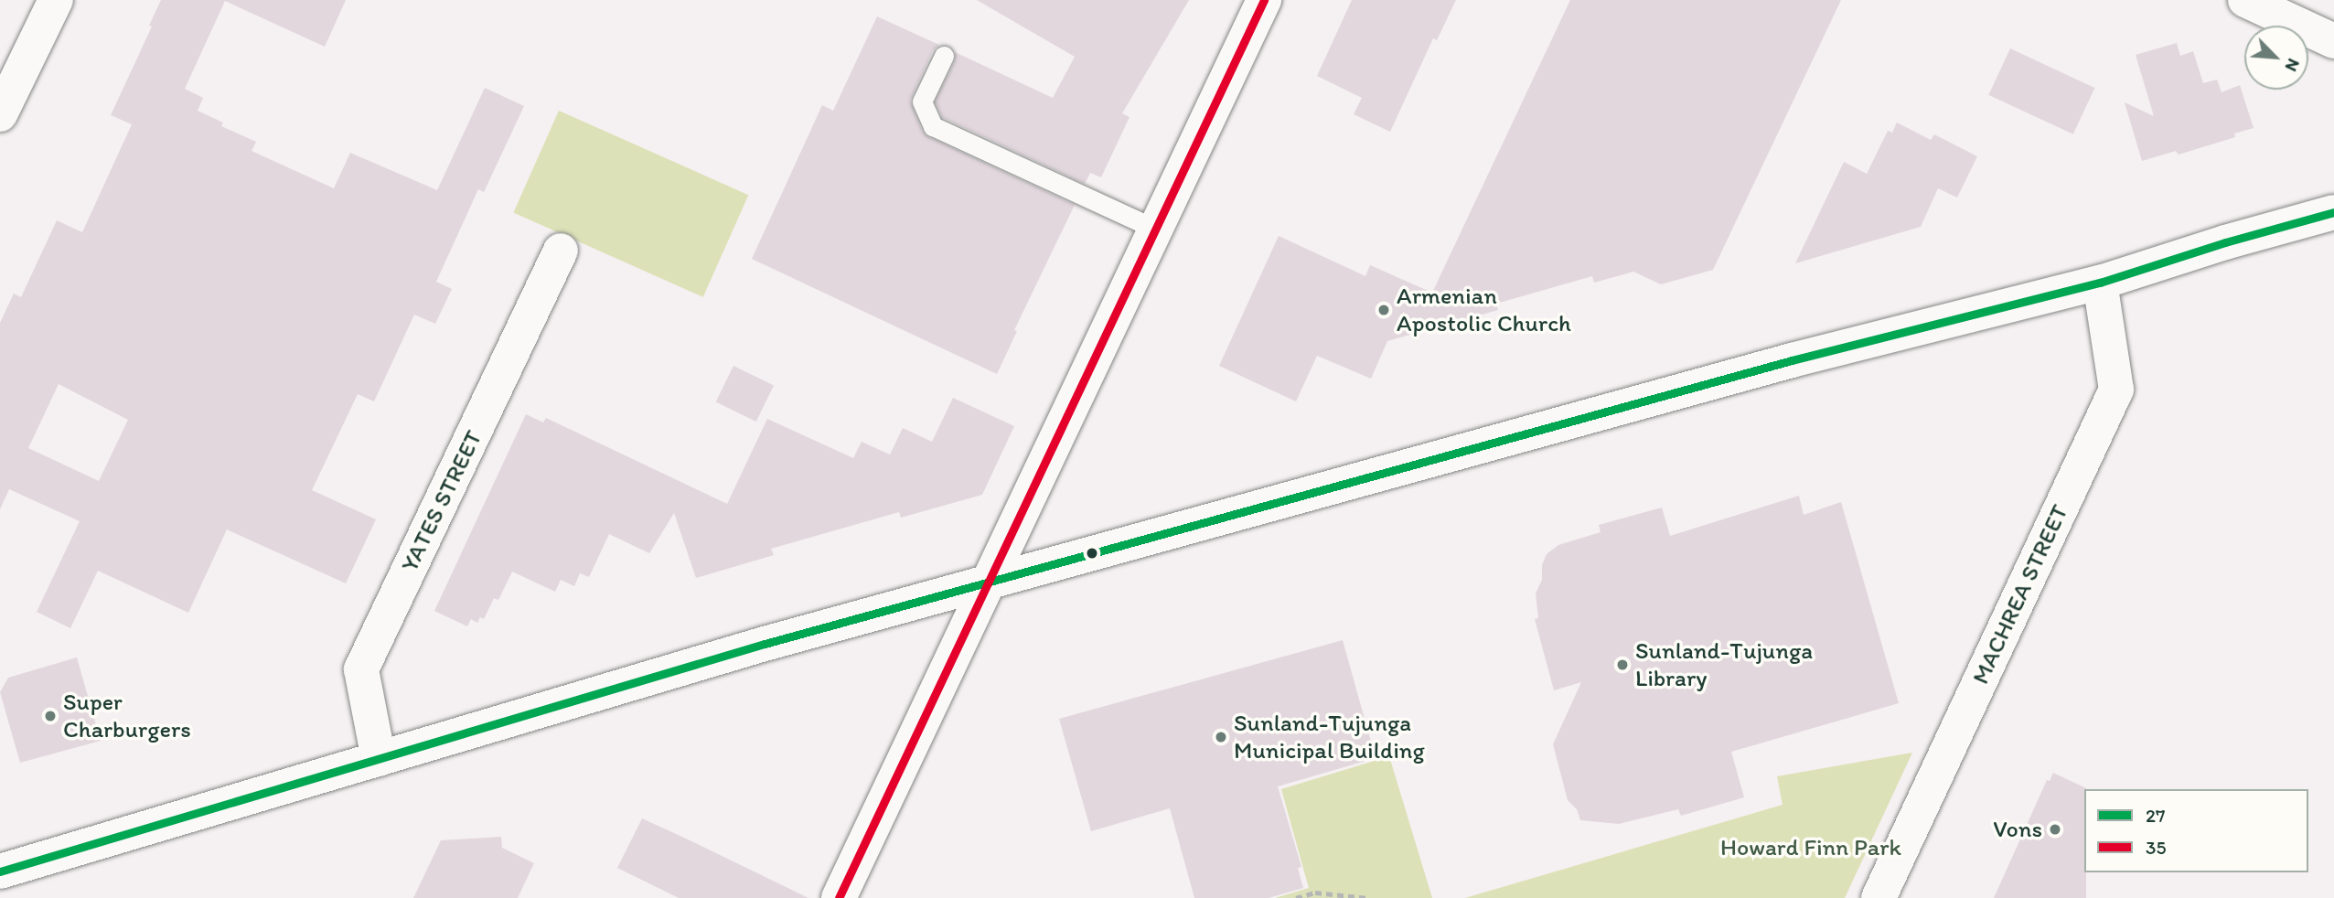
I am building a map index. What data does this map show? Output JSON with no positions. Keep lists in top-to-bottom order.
{
  "streets": {
    "street": ["YATES STREET", "MACHREA STREET"]
  },
  "parks": ["Howard Finn Park"],
  "places": [
    "Armenian Apostolic Church",
    "Sunland-Tujunga Library",
    "Super Charburgers",
    "Sunland-Tujunga Municipal Building",
    "Vons"
  ],
  "lines": ["transit line 35", "transit line 27"],
  "legend": ["27", "35"],
  "north": "bottom right"
}
